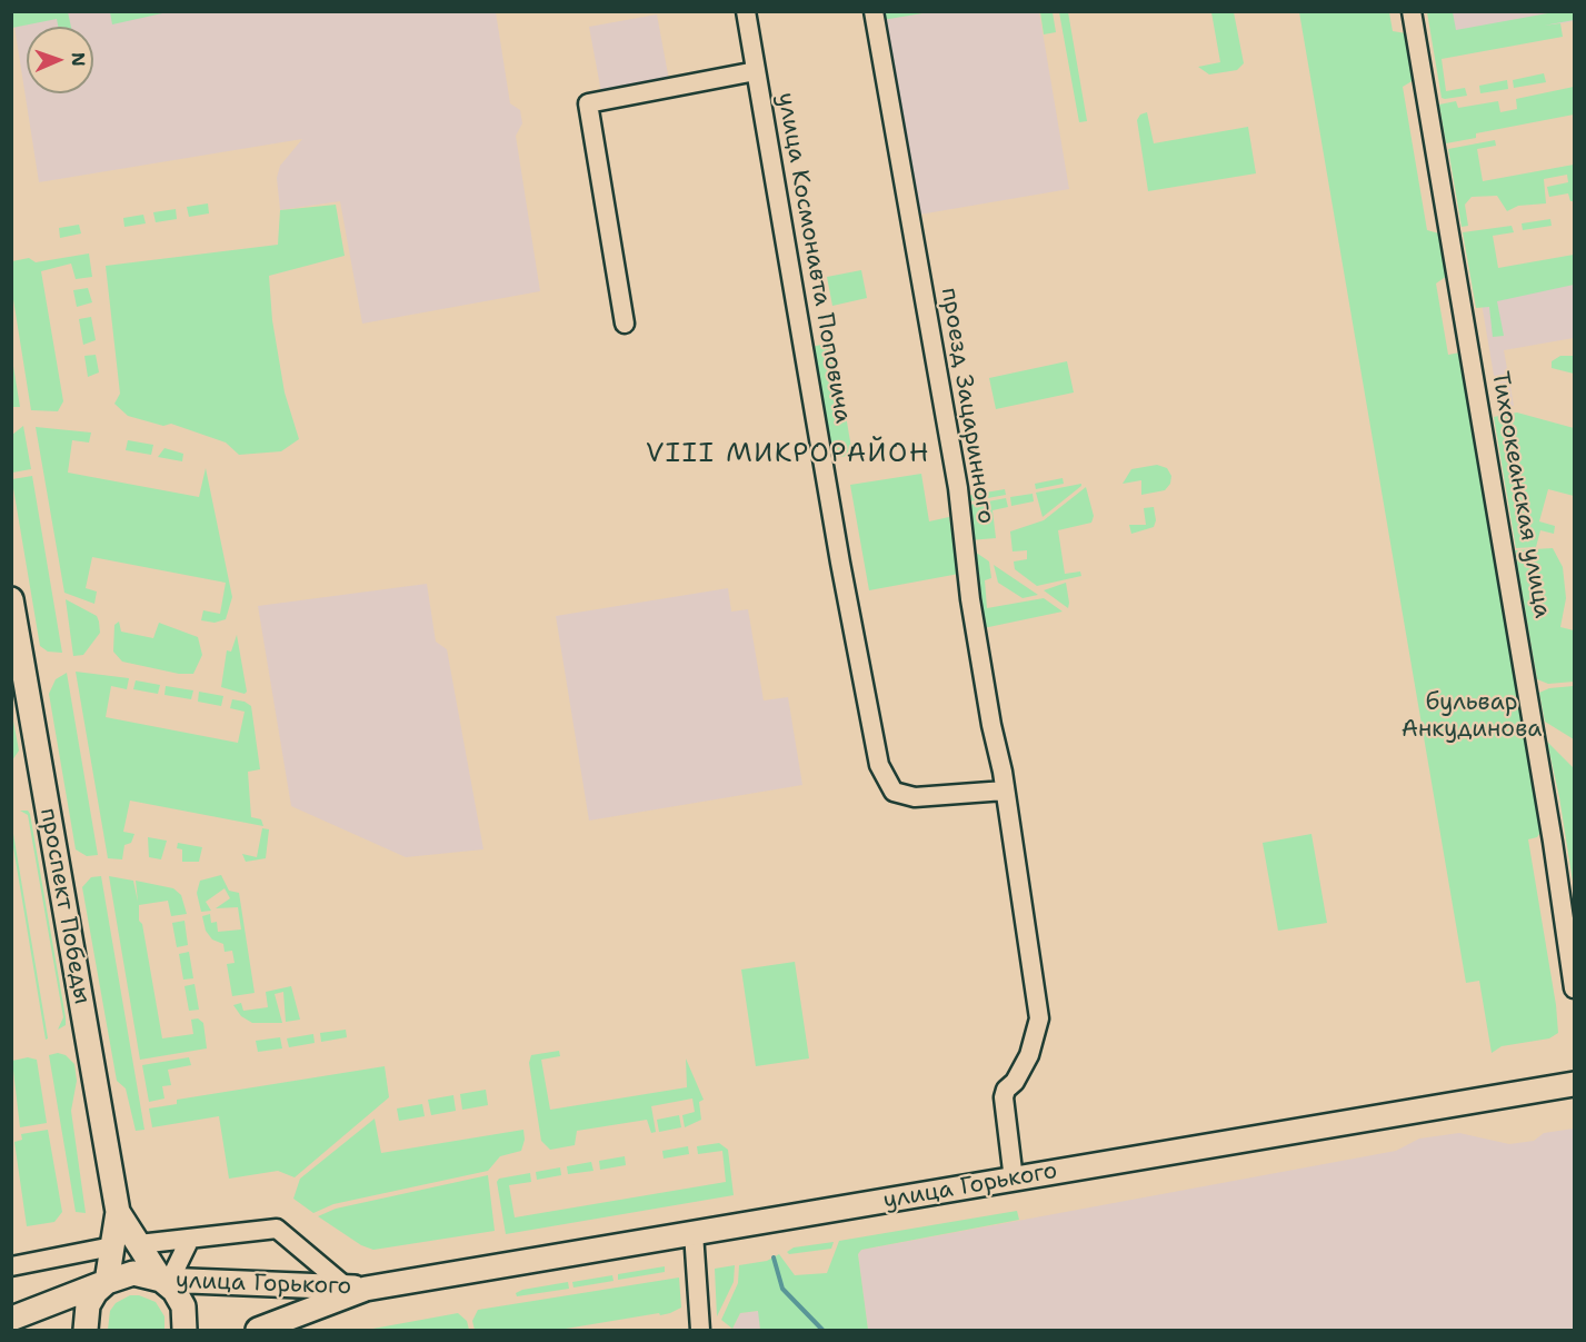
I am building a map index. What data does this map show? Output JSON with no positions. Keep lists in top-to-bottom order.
{
  "streets": {
    "main road": ["проспект Победы", "улица Горького"],
    "street": ["улица Космонавта Поповича", "проезд Зацаринного", "Тихоокеанская улица"]
  },
  "crossings": [
    ["улица Космонавта Поповича", "проезд Зацаринного"],
    ["проезд Зацаринного", "улица Горького"],
    ["проспект Победы", "улица Горького"]
  ],
  "districts": ["VIII МИКРОРАЙОН"],
  "parks": ["бульвар Анкудинова"],
  "north": "right"
}
